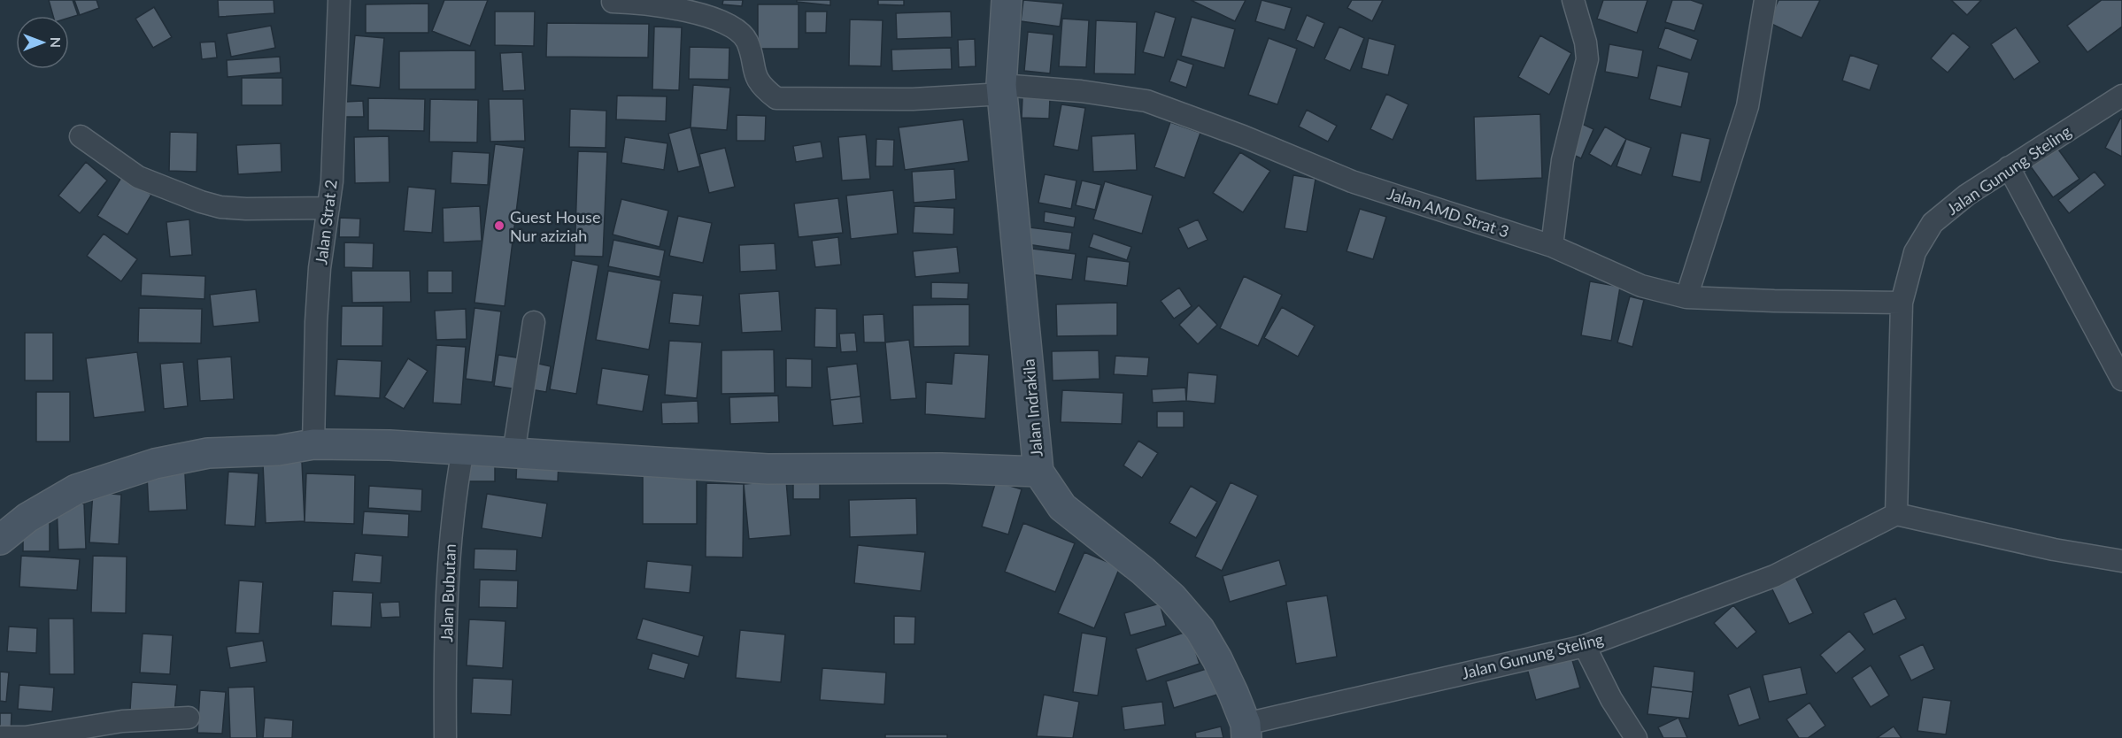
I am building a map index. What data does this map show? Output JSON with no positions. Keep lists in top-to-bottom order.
{
  "streets": {
    "street": [
      "Jalan Gunung Steling",
      "Jalan AMD Strat 3",
      "Jalan Strat 2",
      "Jalan Indrakila",
      "Jalan Bubutan"
    ]
  },
  "crossings": [
    ["Jalan Gunung Steling", "Jalan AMD Strat 3"],
    ["Jalan Gunung Steling", "Jalan Indrakila"],
    ["Jalan AMD Strat 3", "Jalan Indrakila"]
  ],
  "places": ["Guest House Nur aziziah"],
  "north": "right"
}
